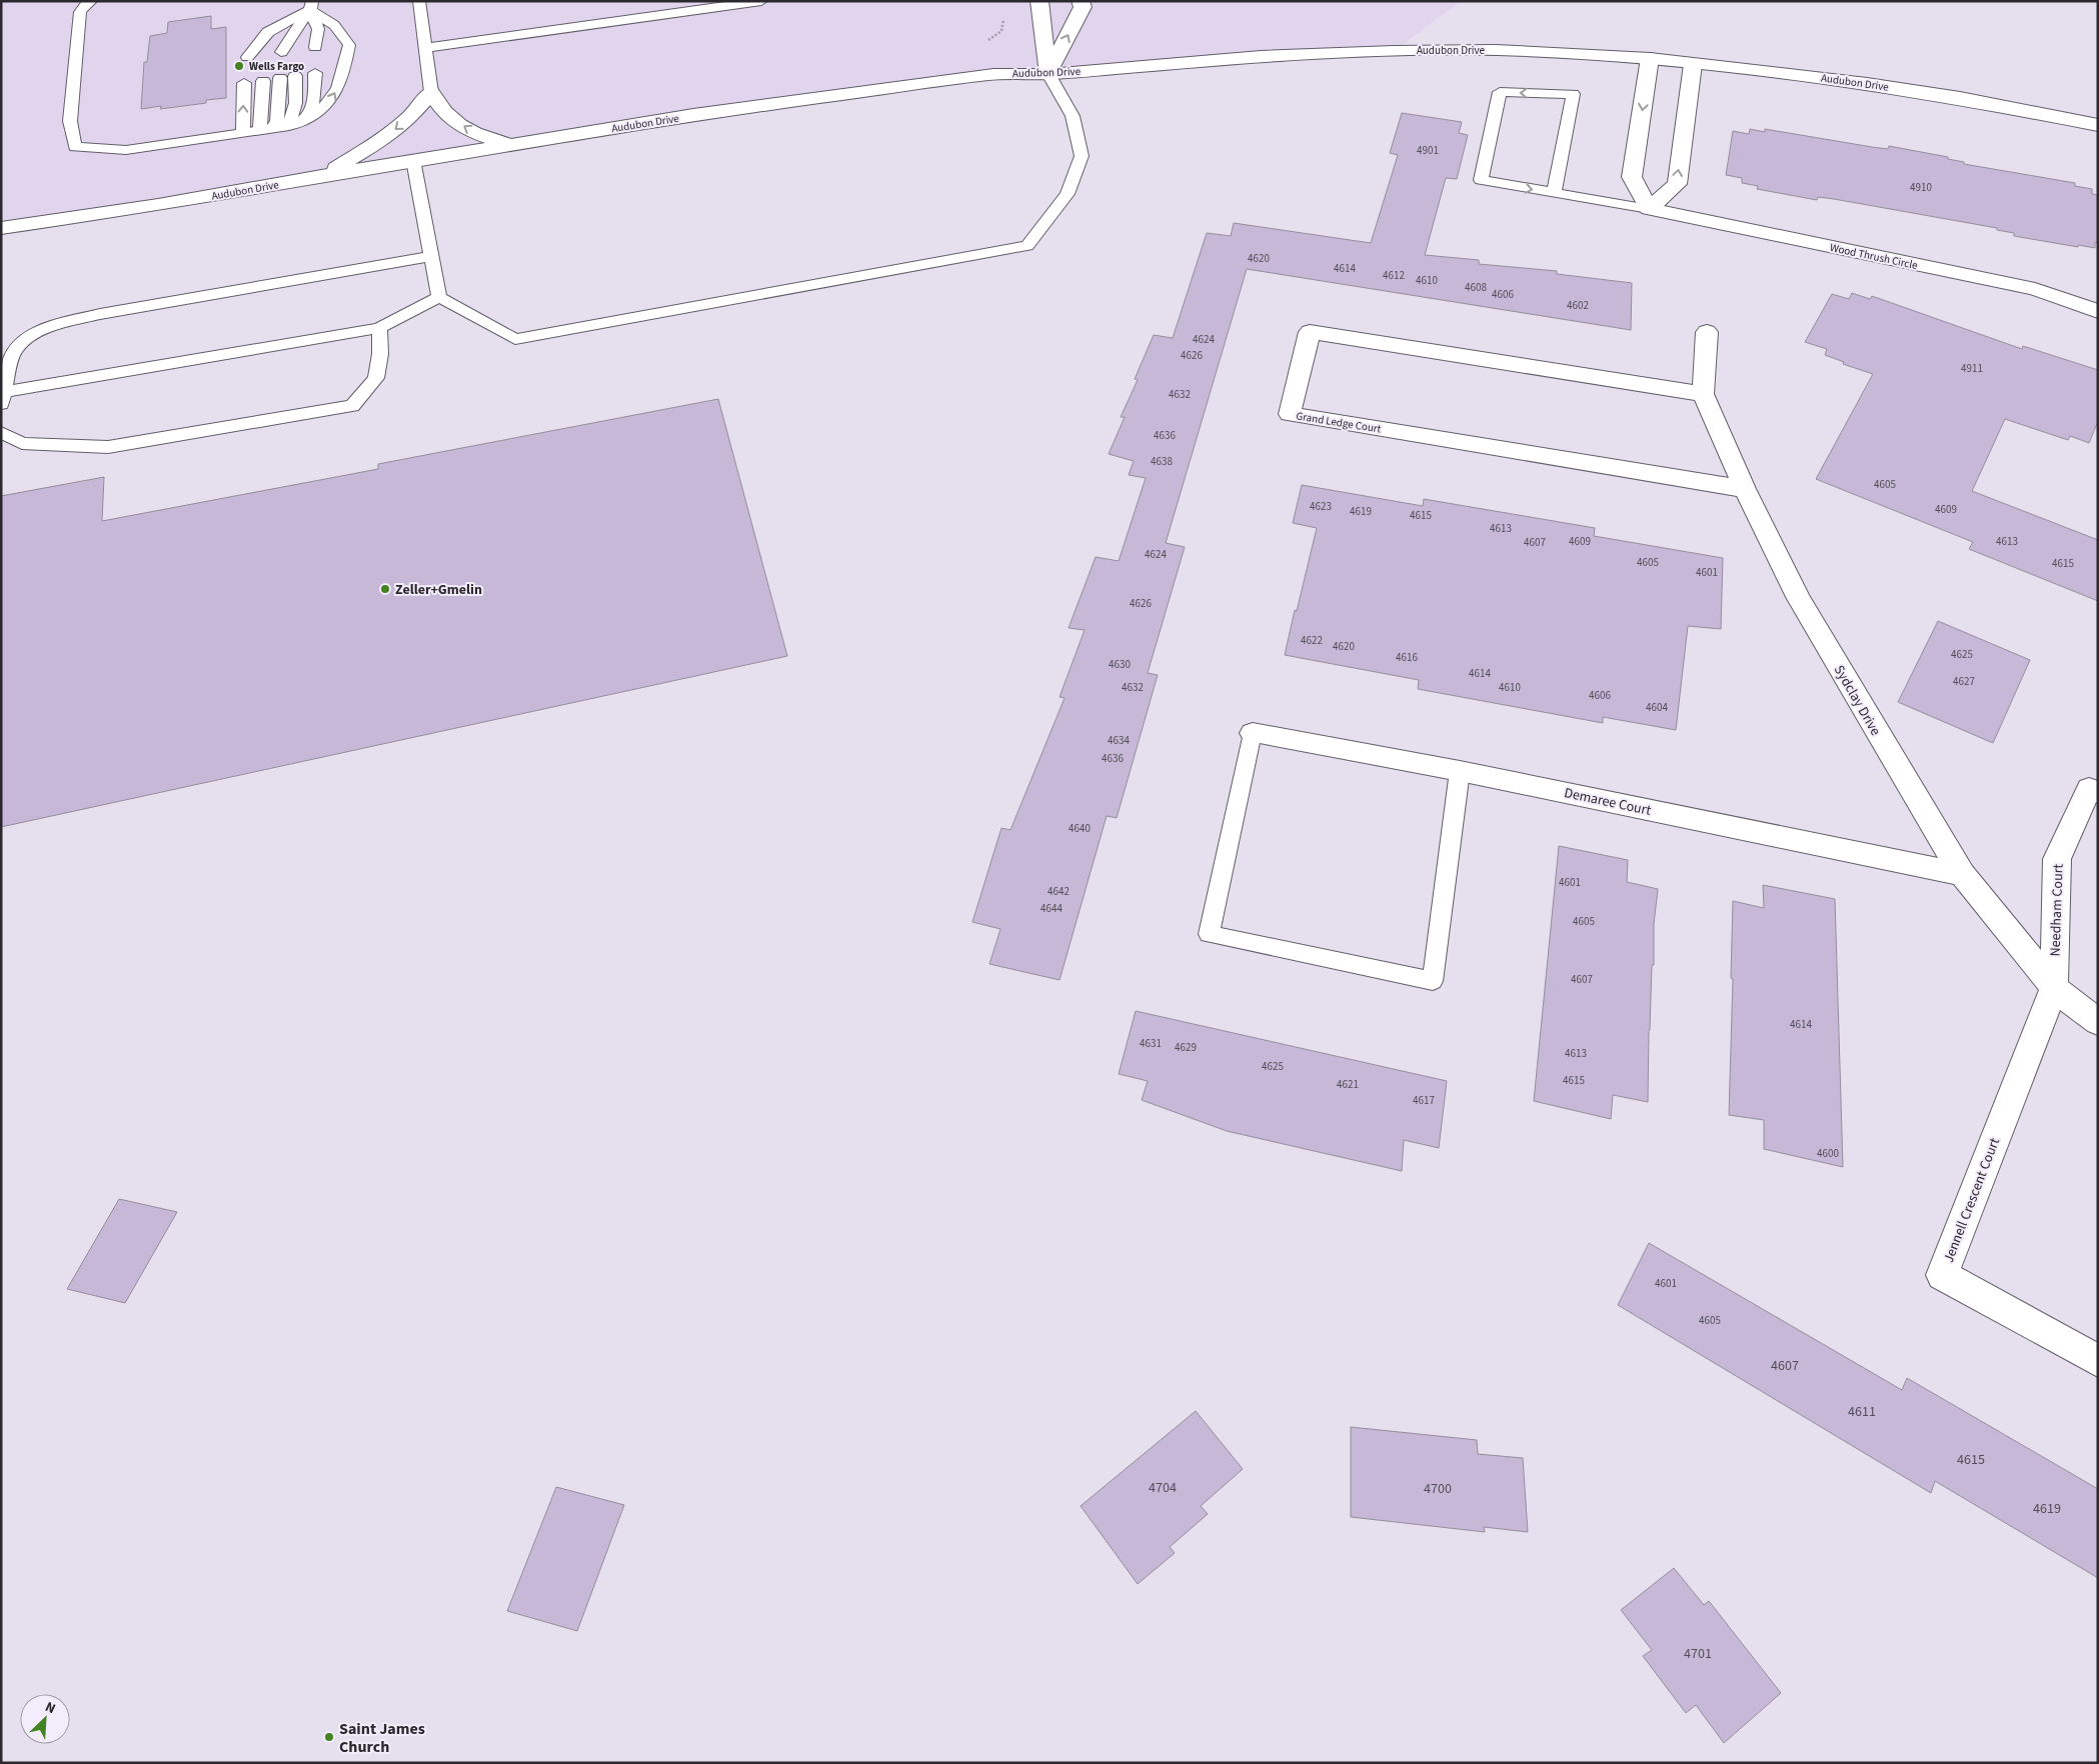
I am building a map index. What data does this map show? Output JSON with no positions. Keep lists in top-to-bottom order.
{
  "streets": {
    "street": [
      "Audubon Drive",
      "Wood Thrush Circle",
      "Grand Ledge Court",
      "Sydclay Drive",
      "Demaree Court",
      "Needham Court",
      "Jennell Crescent Court"
    ]
  },
  "crossings": [
    ["Grand Ledge Court", "Sydclay Drive"],
    ["Sydclay Drive", "Demaree Court"],
    ["Sydclay Drive", "Needham Court"],
    ["Sydclay Drive", "Jennell Crescent Court"],
    ["Needham Court", "Jennell Crescent Court"]
  ],
  "places": ["Wells Fargo", "Zeller+Gmelin", "Saint James Church"],
  "house_numbers": [
    "4901",
    "4910",
    "4620",
    "4614",
    "4612",
    "4610",
    "4608",
    "4606",
    "4602",
    "4624",
    "4626",
    "4911",
    "4632",
    "4636",
    "4638",
    "4605",
    "4623",
    "4609",
    "4619",
    "4615",
    "4613",
    "4609",
    "4613",
    "4607",
    "4624",
    "4605",
    "4615",
    "4601",
    "4626",
    "4622",
    "4620",
    "4625",
    "4616",
    "4630",
    "4614",
    "4627",
    "4632",
    "4610",
    "4606",
    "4604",
    "4634",
    "4636",
    "4640",
    "4601",
    "4642",
    "4644",
    "4605",
    "4607",
    "4614",
    "4631",
    "4629",
    "4613",
    "4625",
    "4615",
    "4621",
    "4617",
    "4600",
    "4601",
    "4605",
    "4607",
    "4611",
    "4615",
    "4704",
    "4700",
    "4619",
    "4701"
  ],
  "north": "top right"
}
